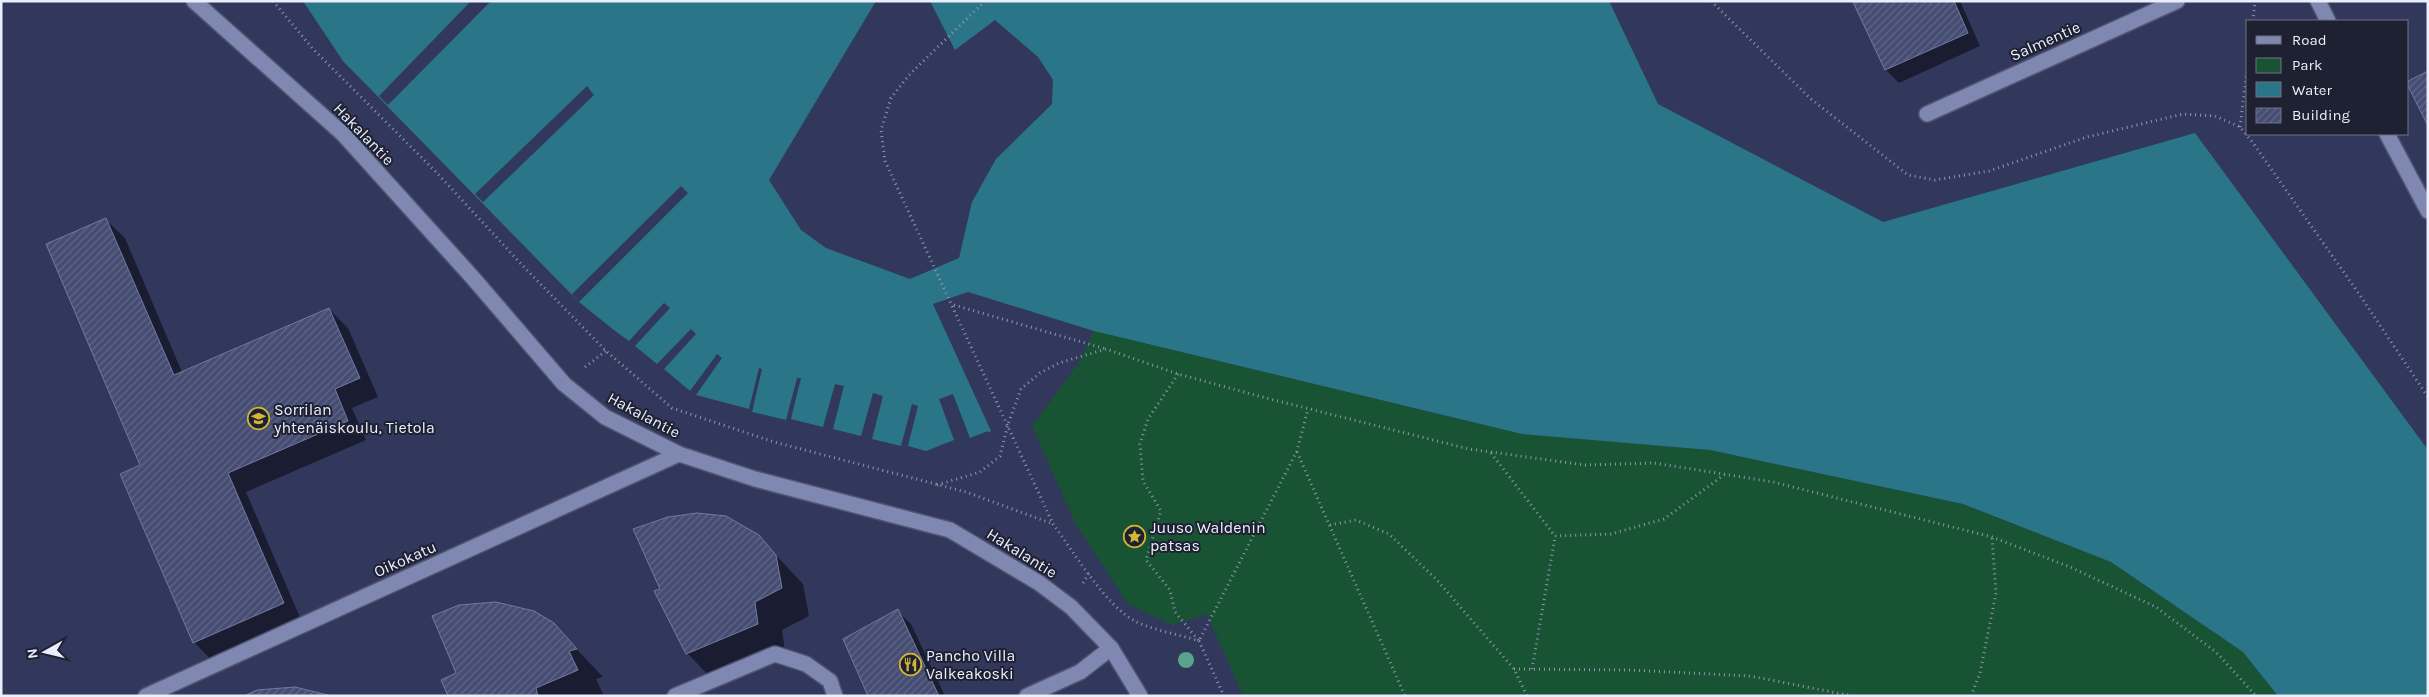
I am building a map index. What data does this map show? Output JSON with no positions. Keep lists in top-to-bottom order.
{
  "streets": {
    "street": ["Salmentie", "Hakalantie", "Oikokatu"]
  },
  "crossings": [
    ["Hakalantie", "Oikokatu"]
  ],
  "places": {
    "school or university": ["Sorrilan yhtenäiskoulu, Tietola"],
    "place": ["Juuso Waldenin patsas"],
    "restaurant": ["Pancho Villa Valkeakoski"]
  },
  "legend": [
    "Road",
    "Park",
    "Water",
    "Building"
  ],
  "north": "left"
}
